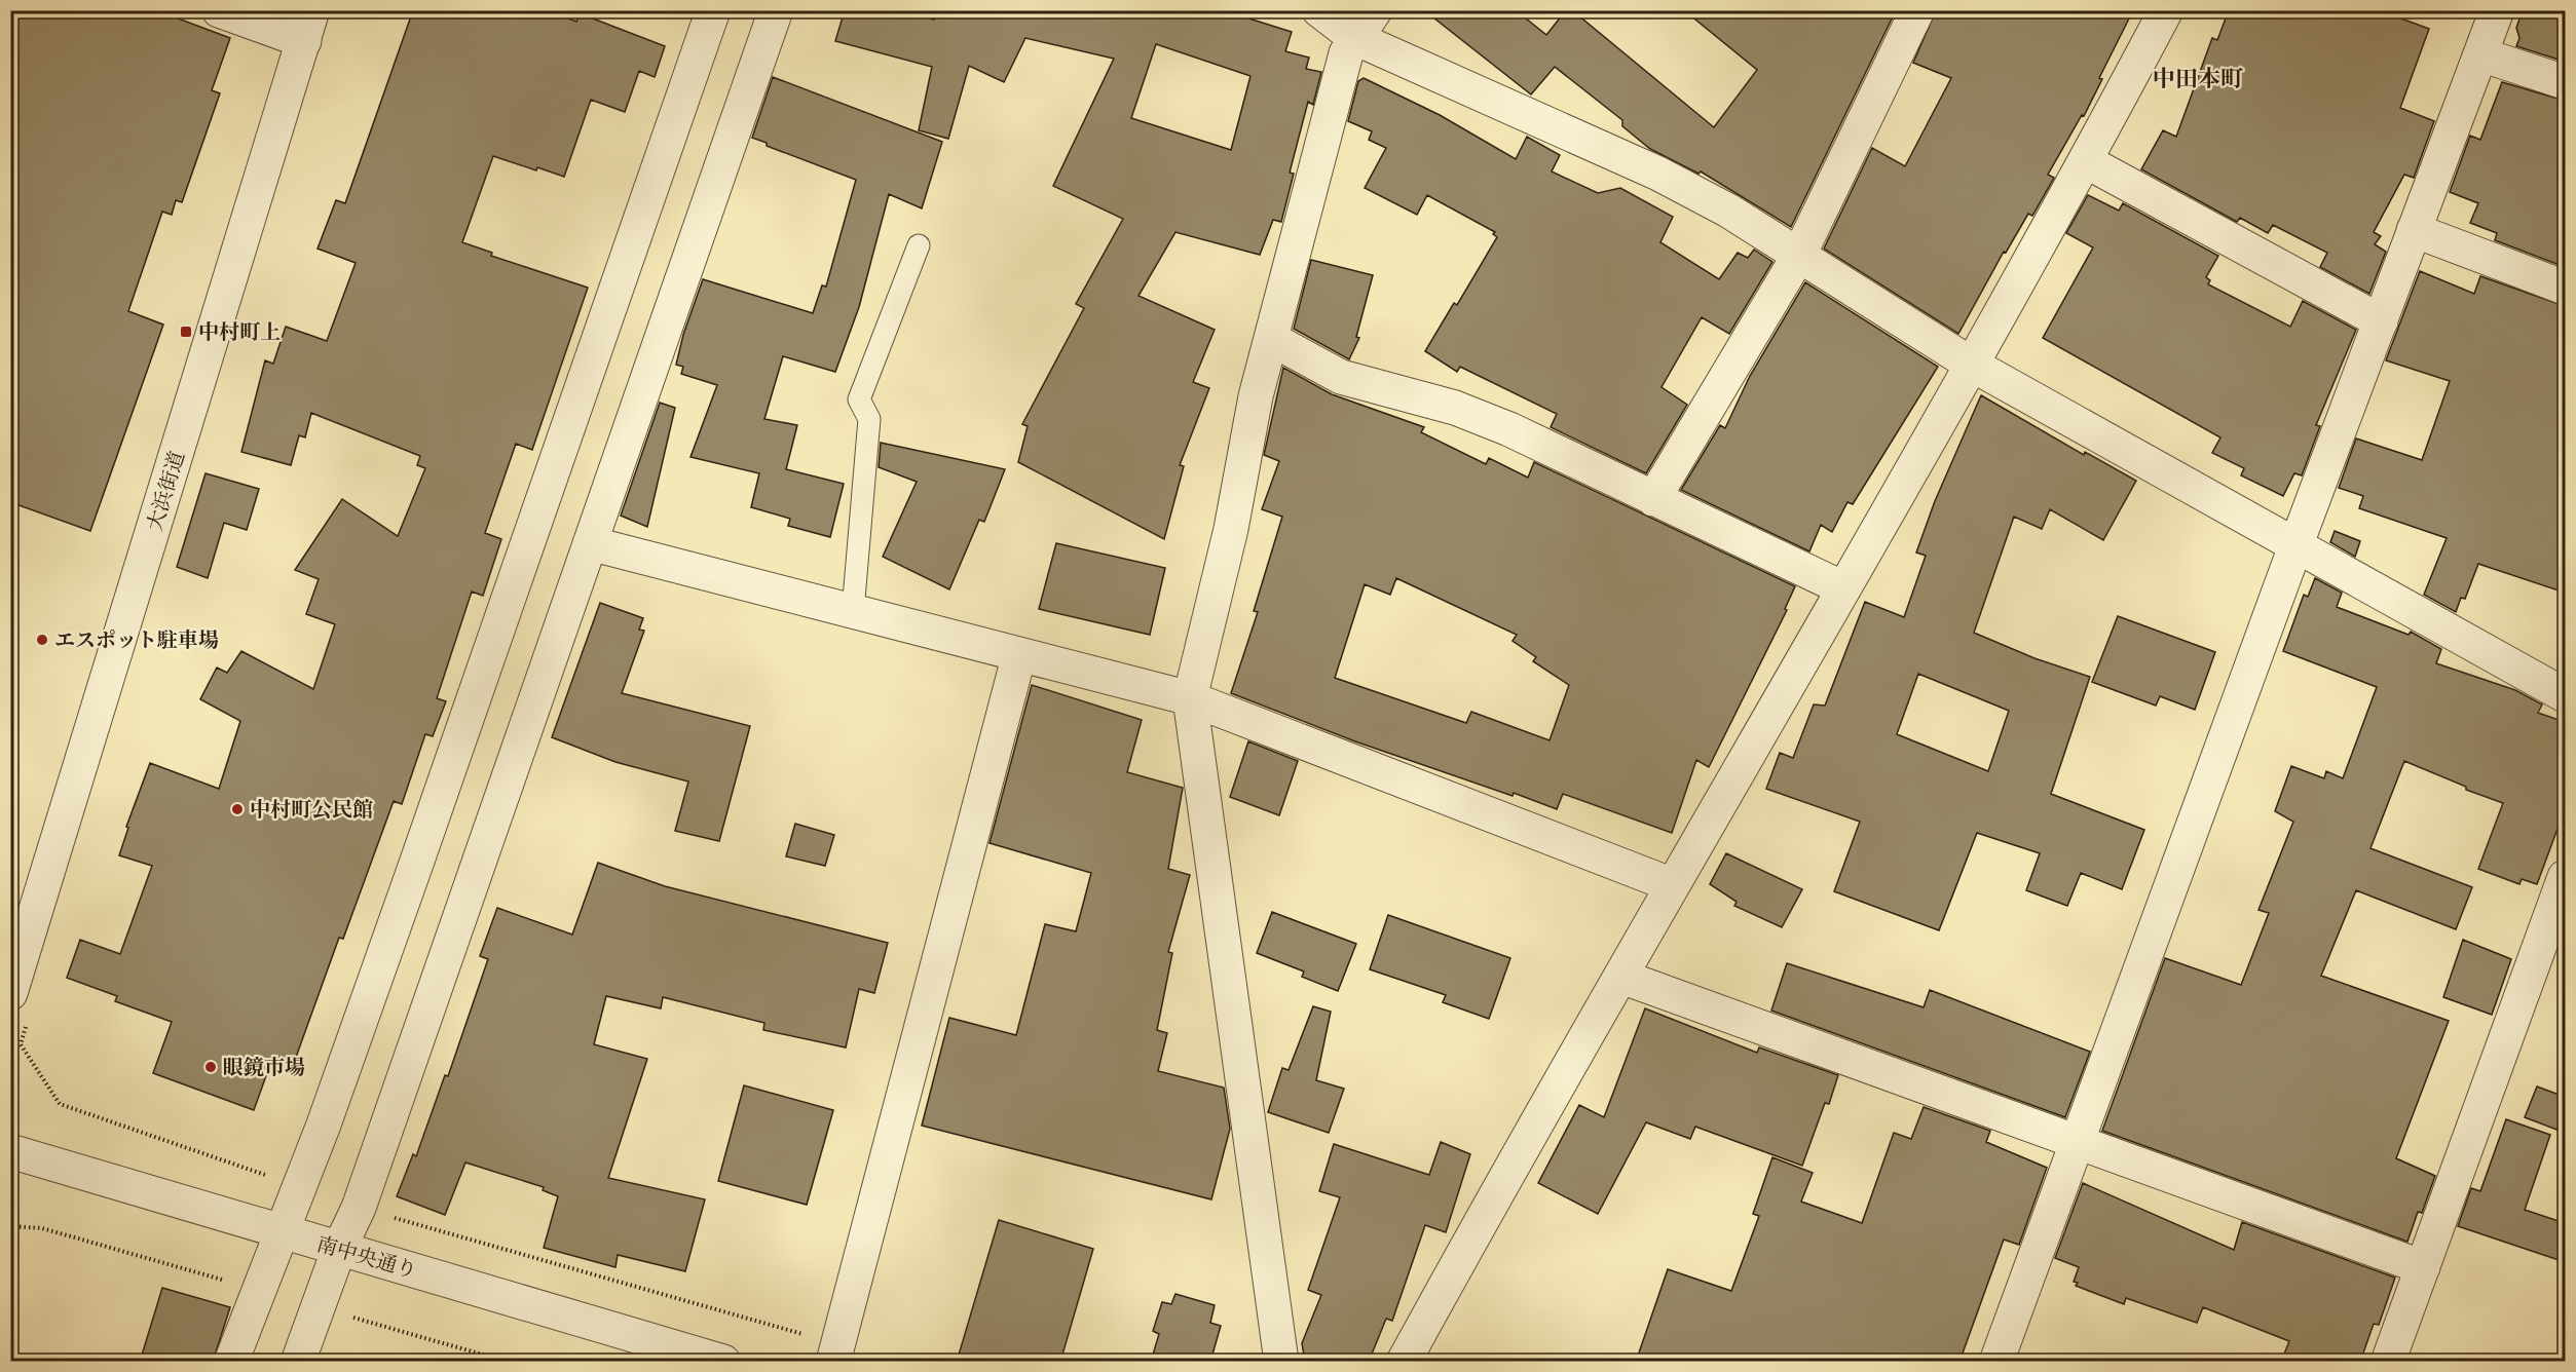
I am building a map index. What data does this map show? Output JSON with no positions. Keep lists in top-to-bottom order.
{
  "streets": {
    "street": ["大浜街道", "南中央通り"]
  },
  "districts": ["中田本町"],
  "places": {
    "transit": ["中村町上"],
    "other": ["エスポット駐車場", "中村町公民館", "眼鏡市場"]
  }
}
